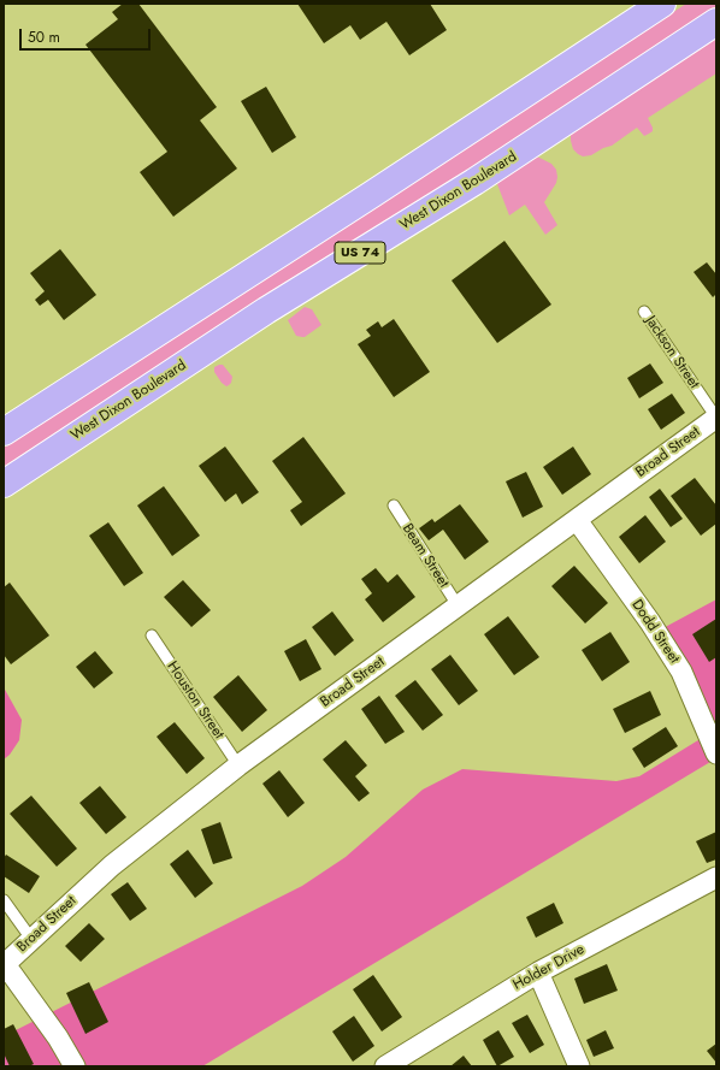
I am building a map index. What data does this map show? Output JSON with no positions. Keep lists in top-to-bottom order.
{
  "streets": {
    "highway": ["West Dixon Boulevard", "US 74"],
    "street": ["Broad Street", "Dodd Street", "Holder Drive"],
    "lane": ["Jackson Street", "Beam Street", "Houston Street"]
  },
  "crossings": [
    ["Jackson Street", "Broad Street"],
    ["Broad Street", "Beam Street"],
    ["Broad Street", "Dodd Street"],
    ["Broad Street", "Houston Street"]
  ],
  "scale_bar": "50 m"
}
